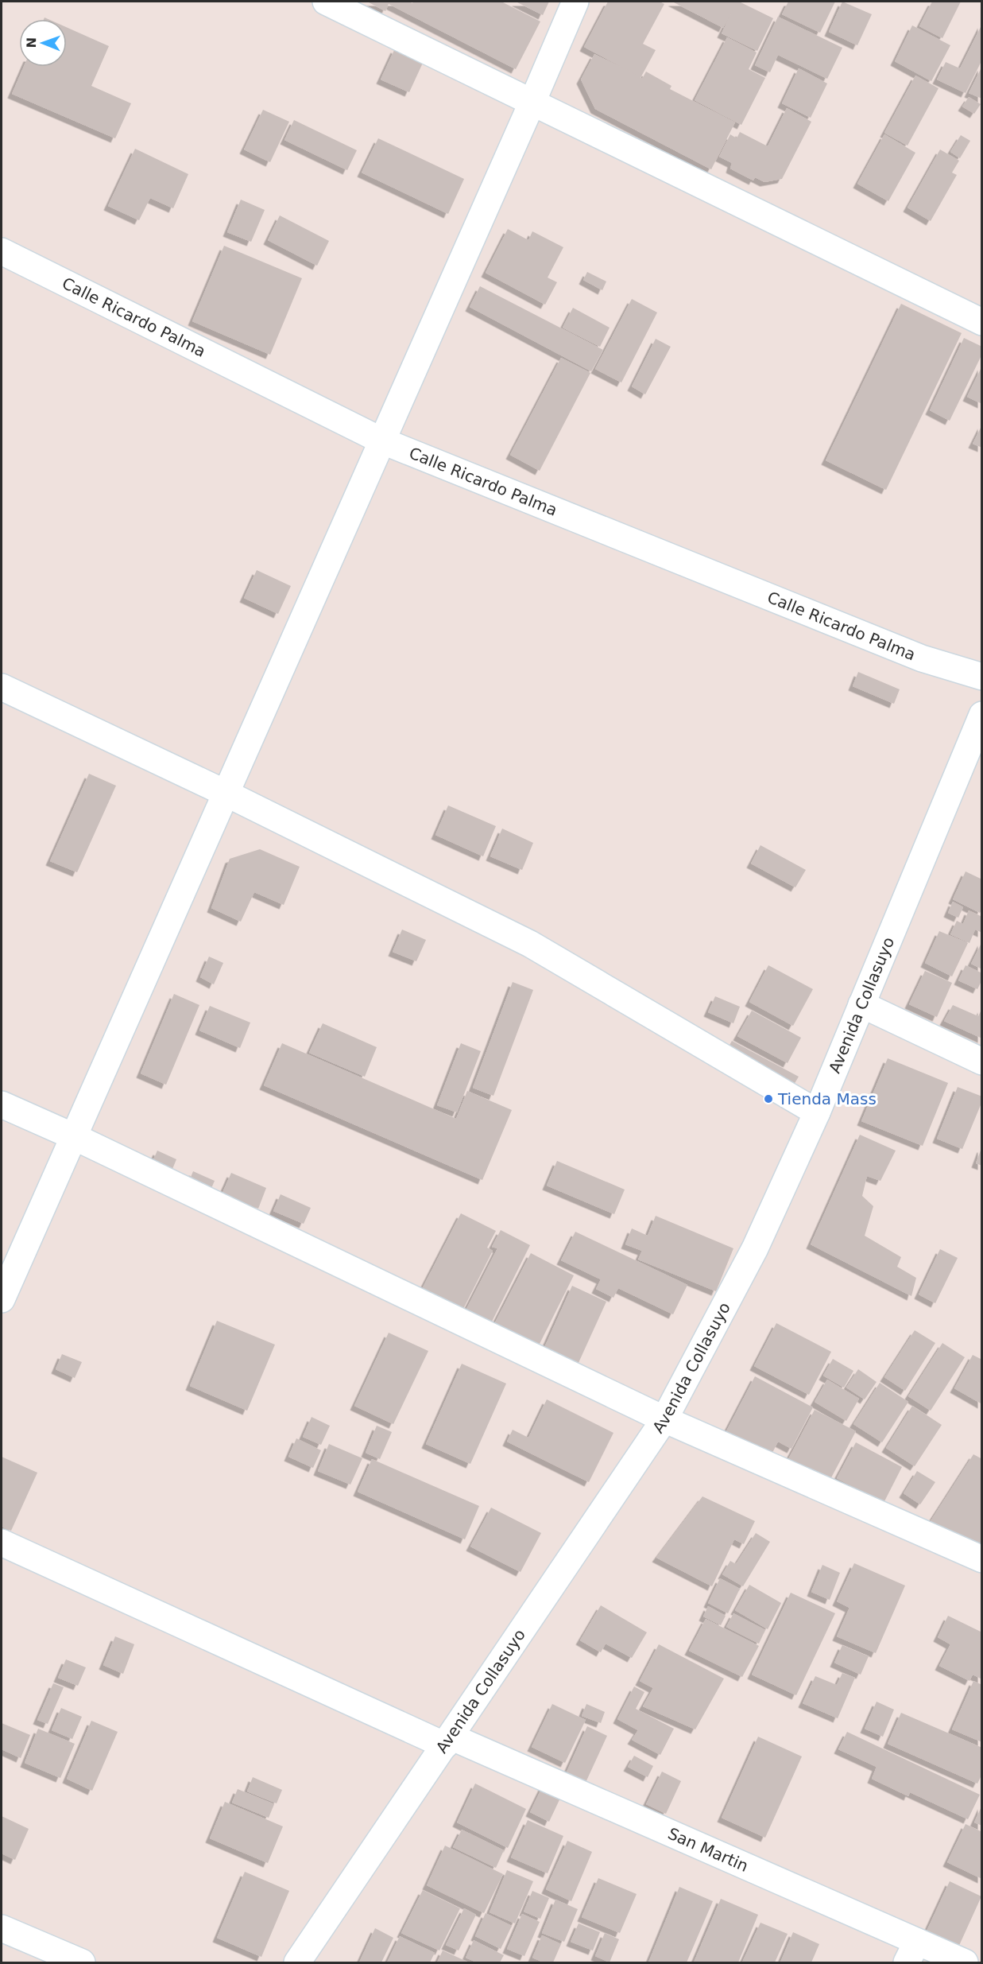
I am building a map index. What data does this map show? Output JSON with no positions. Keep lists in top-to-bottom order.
{
  "streets": {
    "street": ["Calle Ricardo Palma", "Avenida Collasuyo", "San Martin"]
  },
  "crossings": [
    ["Avenida Collasuyo", "San Martin"]
  ],
  "places": ["Tienda Mass"],
  "north": "left"
}
